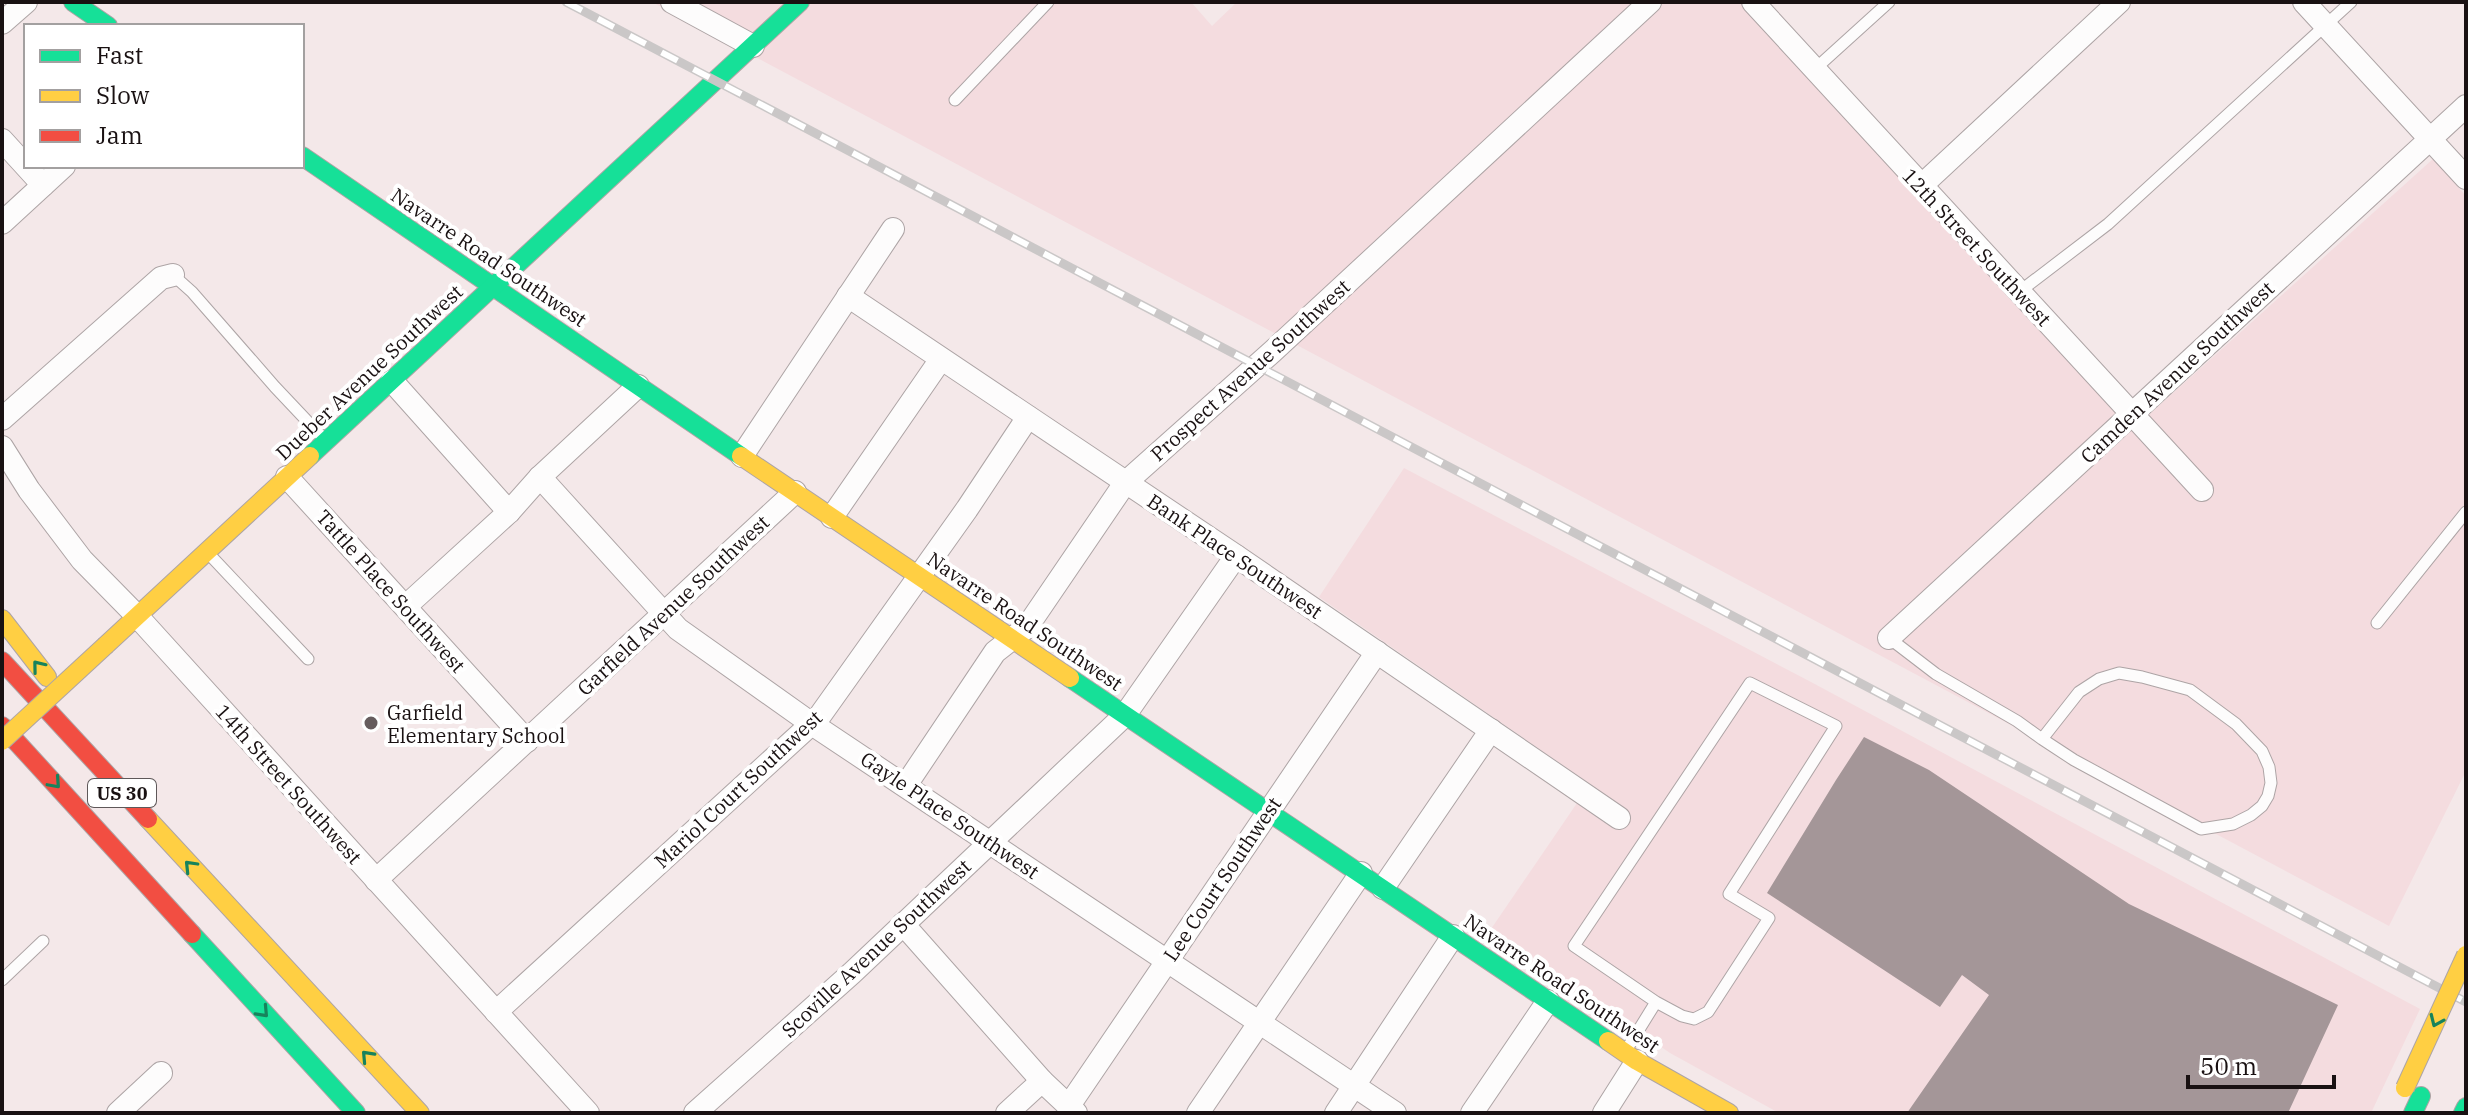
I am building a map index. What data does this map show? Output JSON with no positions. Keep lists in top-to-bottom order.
{
  "streets": {
    "main road": ["Navarre Road Southwest", "Dueber Avenue Southwest", "US 30"],
    "street": [
      "12th Street Southwest",
      "Prospect Avenue Southwest",
      "Camden Avenue Southwest",
      "Bank Place Southwest",
      "Tattle Place Southwest",
      "Garfield Avenue Southwest",
      "14th Street Southwest",
      "Mariol Court Southwest",
      "Gayle Place Southwest",
      "Lee Court Southwest",
      "Scoville Avenue Southwest"
    ]
  },
  "crossings": [
    ["12th Street Southwest", "Camden Avenue Southwest"],
    ["Navarre Road Southwest", "Prospect Avenue Southwest"],
    ["Navarre Road Southwest", "Dueber Avenue Southwest"],
    ["Navarre Road Southwest", "Garfield Avenue Southwest"],
    ["Navarre Road Southwest", "Mariol Court Southwest"],
    ["Navarre Road Southwest", "Lee Court Southwest"],
    ["Navarre Road Southwest", "Scoville Avenue Southwest"],
    ["Prospect Avenue Southwest", "Bank Place Southwest"],
    ["Prospect Avenue Southwest", "Gayle Place Southwest"],
    ["Dueber Avenue Southwest", "Tattle Place Southwest"],
    ["Dueber Avenue Southwest", "14th Street Southwest"],
    ["Bank Place Southwest", "Mariol Court Southwest"],
    ["Bank Place Southwest", "Lee Court Southwest"],
    ["Bank Place Southwest", "Scoville Avenue Southwest"],
    ["Tattle Place Southwest", "Garfield Avenue Southwest"],
    ["Garfield Avenue Southwest", "14th Street Southwest"],
    ["Garfield Avenue Southwest", "Gayle Place Southwest"],
    ["14th Street Southwest", "Mariol Court Southwest"],
    ["Mariol Court Southwest", "Gayle Place Southwest"],
    ["Gayle Place Southwest", "Lee Court Southwest"],
    ["Gayle Place Southwest", "Scoville Avenue Southwest"]
  ],
  "places": ["Garfield Elementary School"],
  "legend": ["Fast", "Slow", "Jam"],
  "scale_bar": "50 m"
}
